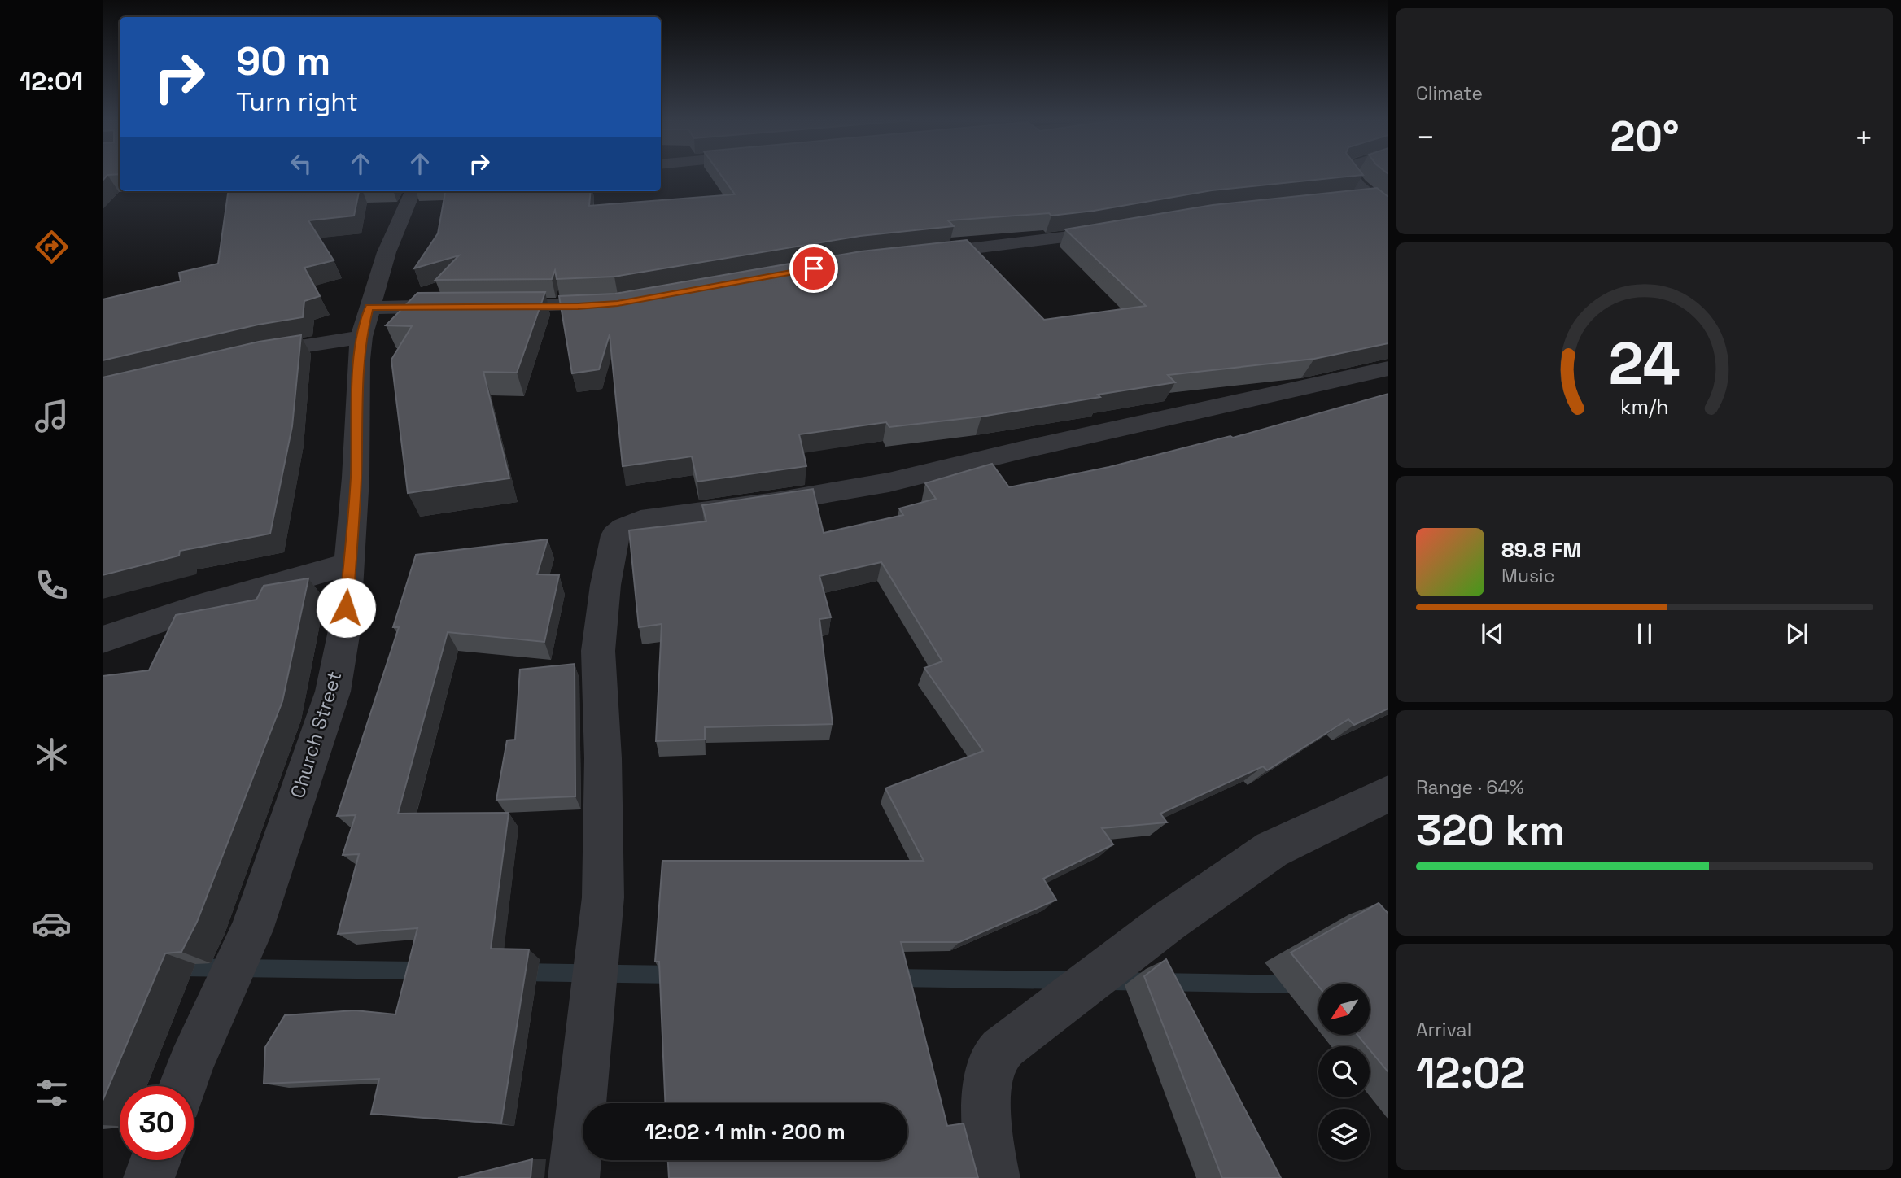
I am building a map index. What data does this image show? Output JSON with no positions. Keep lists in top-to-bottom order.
{
  "streets": {
    "street": ["Church Street"]
  },
  "north": "bottom left",
  "page": {
    "tabs": "12:01",
    "tile": [
      "Climate",
      ["Range · 64%", "320 km"],
      ["Arrival", "12:02"]
    ],
    "turn": ["90 m", "Turn right"],
    "heat": ["−", "20°", "+"],
    "song": ["89.8 FM", "Music"],
    "limit": "30",
    "trip": "12:02 · 1 min · 200 m",
    "gauge": ["24", "km/h"]
  }
}
